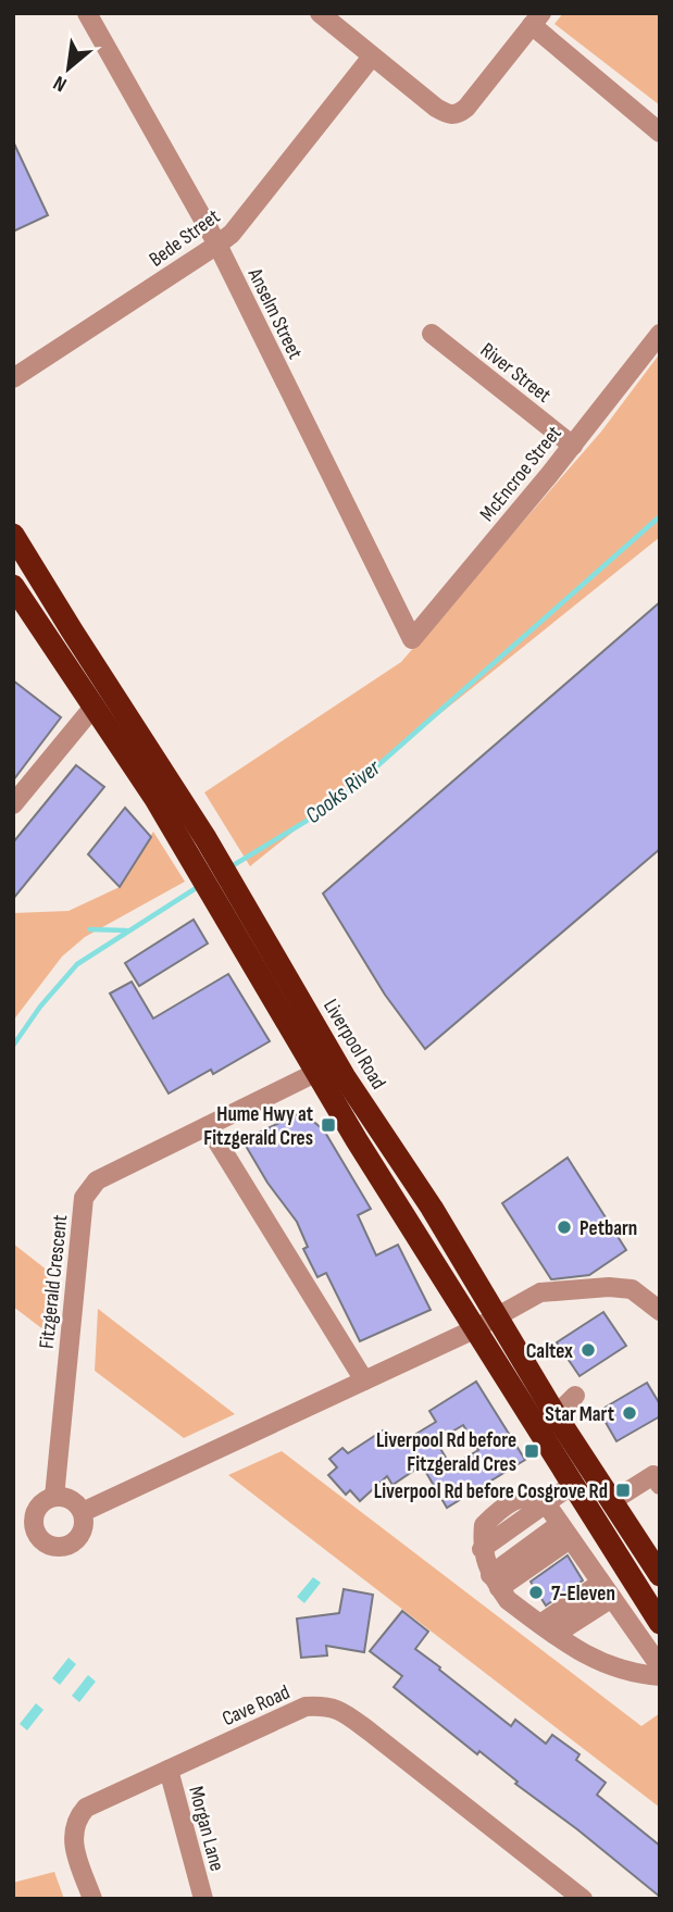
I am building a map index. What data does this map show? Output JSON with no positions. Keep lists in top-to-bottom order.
{
  "streets": {
    "highway": ["Liverpool Road"],
    "street": [
      "Bede Street",
      "Anselm Street",
      "River Street",
      "McEncroe Street",
      "Fitzgerald Crescent",
      "Cave Road",
      "Morgan Lane"
    ]
  },
  "crossings": [
    ["Bede Street", "Anselm Street"],
    ["Anselm Street", "McEncroe Street"],
    ["River Street", "McEncroe Street"],
    ["Liverpool Road", "Fitzgerald Crescent"],
    ["Cave Road", "Morgan Lane"]
  ],
  "water": ["Cooks River"],
  "places": {
    "transit": ["Hume Hwy at Fitzgerald Cres", "Liverpool Rd before Fitzgerald Cres", "Liverpool Rd before Cosgrove Rd"],
    "other": [
      "Petbarn",
      "Caltex",
      "Star Mart",
      "7-Eleven"
    ]
  },
  "north": "bottom left"
}
